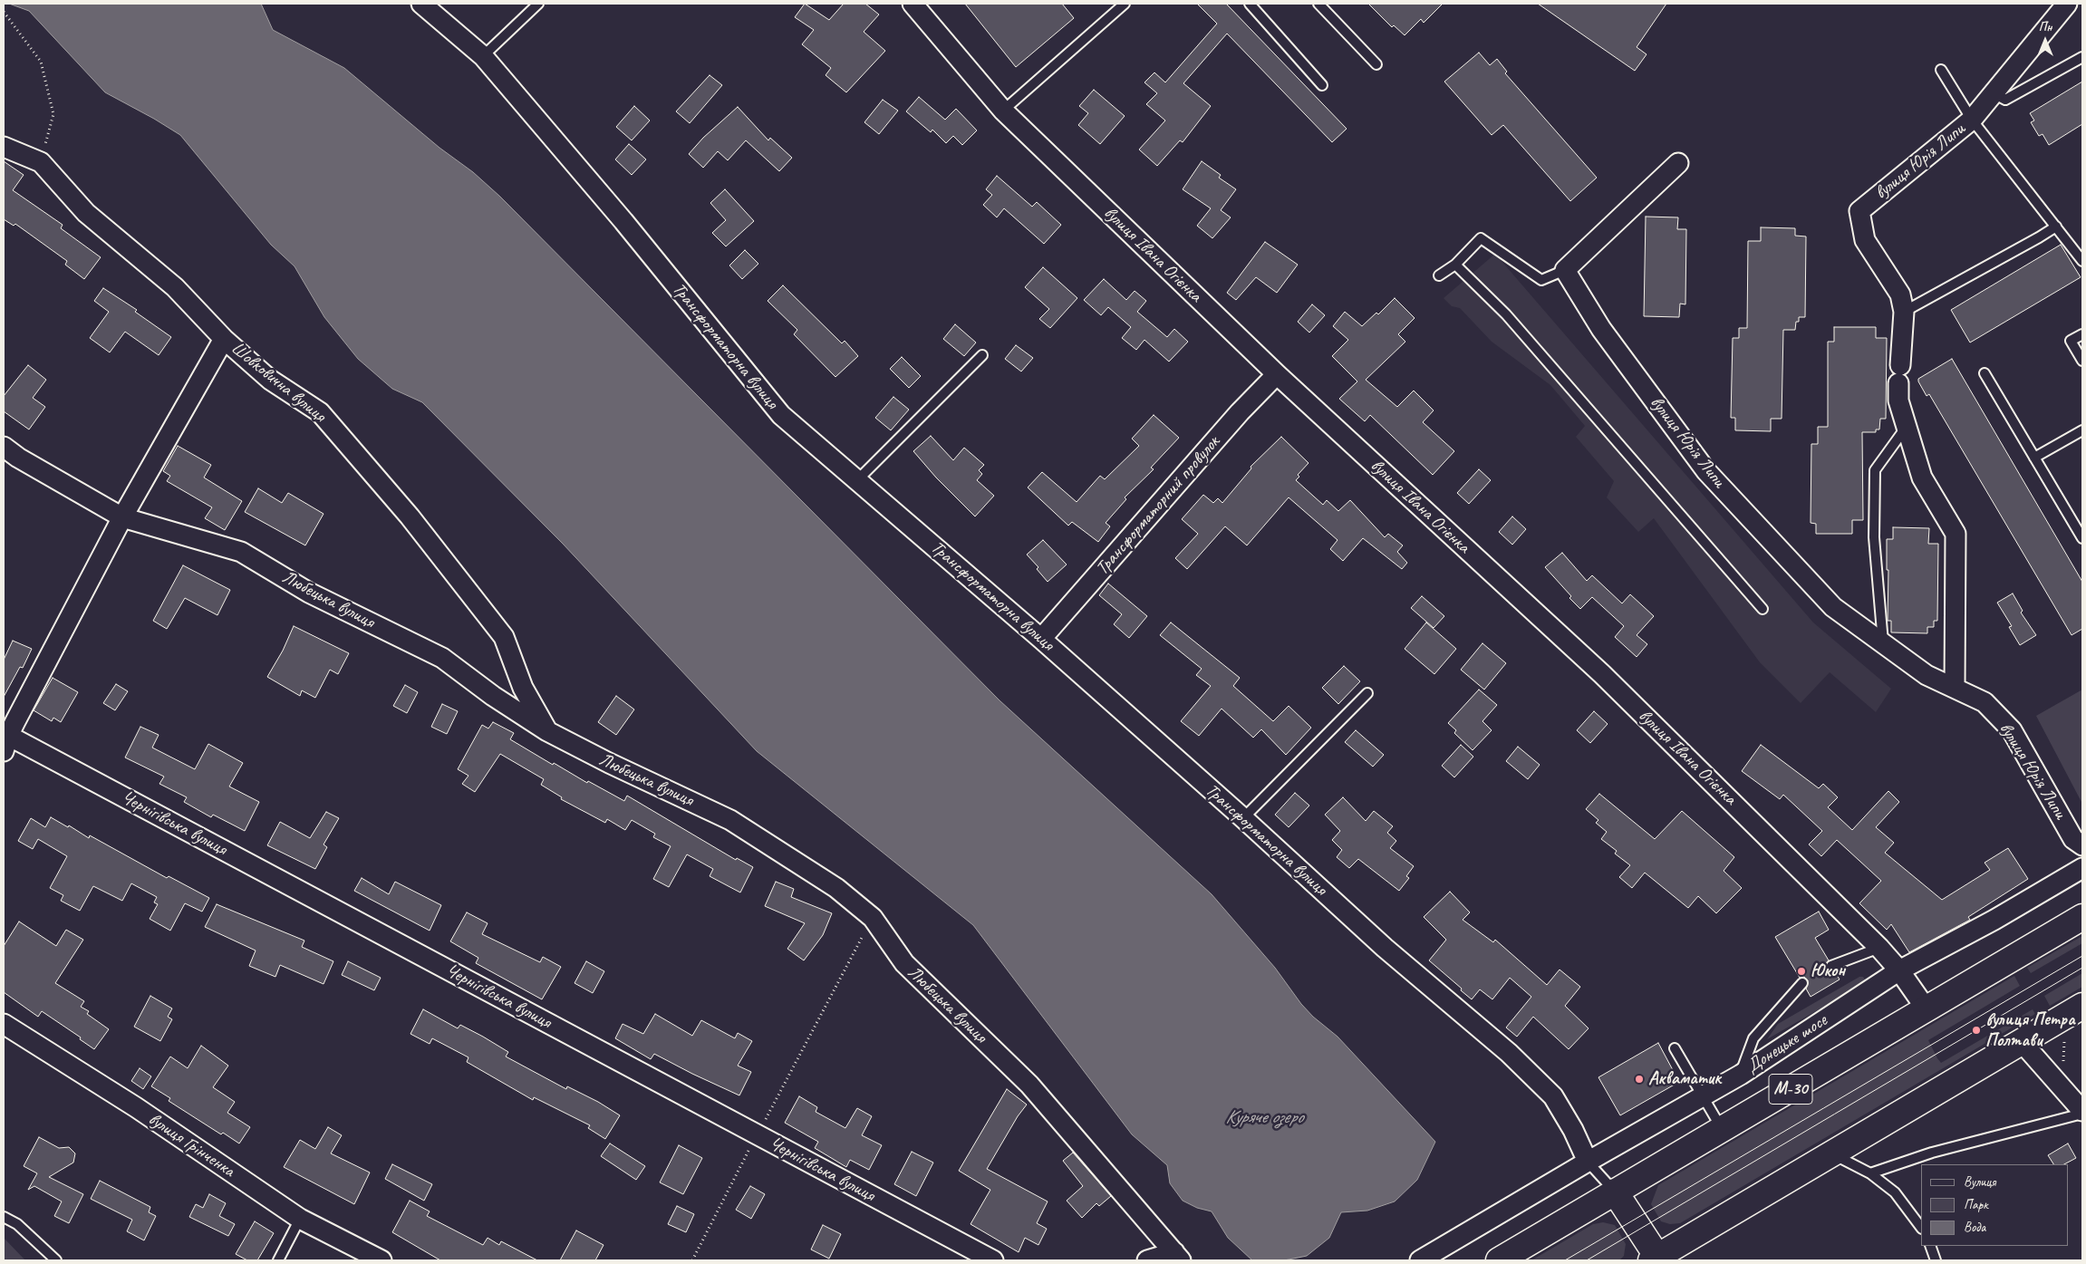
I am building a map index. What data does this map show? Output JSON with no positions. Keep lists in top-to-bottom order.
{
  "streets": {
    "highway": ["М-30"],
    "street": [
      "вулиця Юрія Липи",
      "вулиця Івана Огієнка",
      "Трансформаторна вулиця",
      "Шовковична вулиця",
      "Трансформаторний провулок",
      "Любецька вулиця",
      "Чернігівська вулиця",
      "Донецьке шосе",
      "вулиця Грінченка"
    ]
  },
  "crossings": [
    ["вулиця Івана Огієнка", "Трансформаторний провулок"],
    ["вулиця Івана Огієнка", "Донецьке шосе"],
    ["вулиця Івана Огієнка", "М-30"],
    ["Трансформаторна вулиця", "Трансформаторний провулок"],
    ["Трансформаторна вулиця", "Донецьке шосе"],
    ["Шовковична вулиця", "Любецька вулиця"]
  ],
  "water": ["Куряче озеро"],
  "places": ["Юкон", "вулиця Петра Полтави", "Акваматик"],
  "legend": ["Вулиця", "Парк", "Вода"],
  "north": "top"
}
